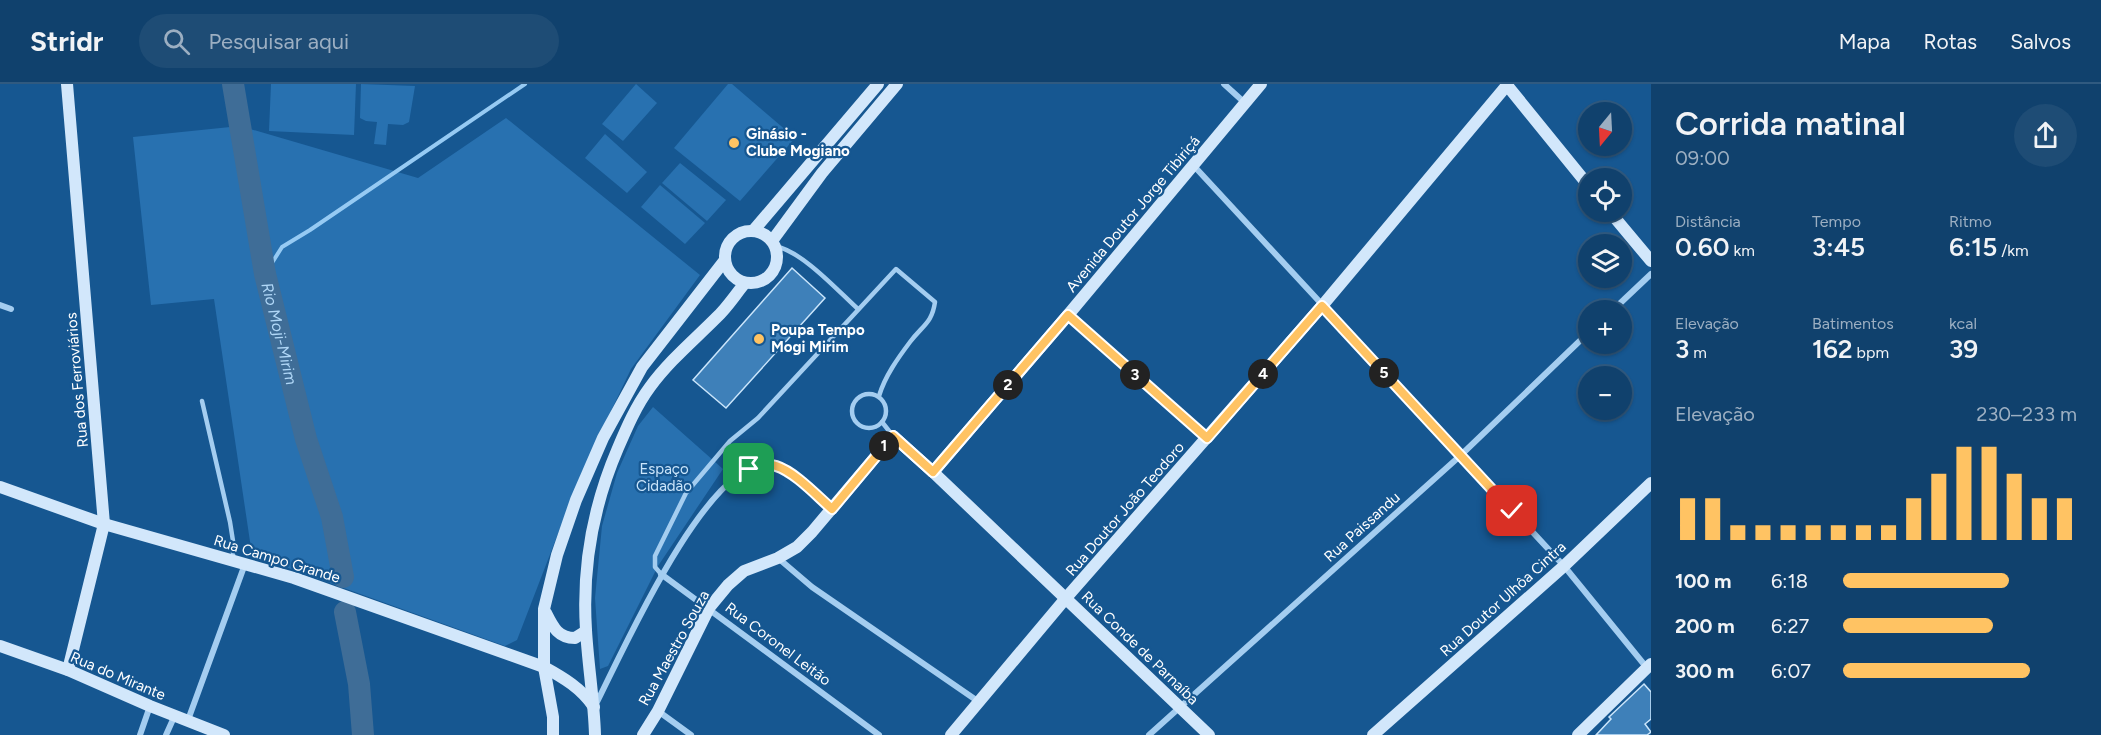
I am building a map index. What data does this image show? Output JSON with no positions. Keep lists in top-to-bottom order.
{
  "streets": {
    "street": [
      "Avenida Doutor Jorge Tibiriçá",
      "Rua dos Ferroviários",
      "Rua Doutor João Teodoro",
      "Rua Paissandu",
      "Rua Campo Grande",
      "Rua Doutor Ulhôa Cintra",
      "Rua Coronel Leitão",
      "Rua Maestro Souza",
      "Rua Conde de Parnaíba",
      "Rua do Mirante"
    ]
  },
  "crossings": [
    ["Avenida Doutor Jorge Tibiriçá", "Rua Conde de Parnaíba"],
    ["Rua dos Ferroviários", "Rua Campo Grande"],
    ["Rua dos Ferroviários", "Rua do Mirante"],
    ["Rua Doutor João Teodoro", "Rua Conde de Parnaíba"],
    ["Rua Paissandu", "Rua Conde de Parnaíba"],
    ["Rua Coronel Leitão", "Rua Maestro Souza"],
    ["Rua Maestro Souza", "Rua Conde de Parnaíba"]
  ],
  "water": ["Rio Moji-Mirim"],
  "parks": ["Espaço Cidadão"],
  "places": ["Ginásio - Clube Mogiano", "Poupa Tempo Mogi Mirim"],
  "north": "bottom",
  "page": {
    "header": "Stridr",
    "search": "Pesquisar aqui",
    "nav": ["Mapa", "Rotas", "Salvos"],
    "heading": ["Corrida matinal", "09:00"],
    "map_buttons": ["+", "−"],
    "stats": [
      ["Distância", "0.60 km"],
      ["Tempo", "3:45"],
      ["Ritmo", "6:15 /km"],
      ["Elevação", "3 m"],
      ["Batimentos", "162 bpm"],
      ["kcal", "39"]
    ],
    "pins": [
      "5",
      "4",
      "3",
      "2",
      "1"
    ],
    "chart": ["Elevação", "230–233 m"],
    "list": [
      {
        "name": "100 m",
        "note": "6:18"
      },
      {
        "name": "200 m",
        "note": "6:27"
      },
      {
        "name": "300 m",
        "note": "6:07"
      }
    ]
  }
}
